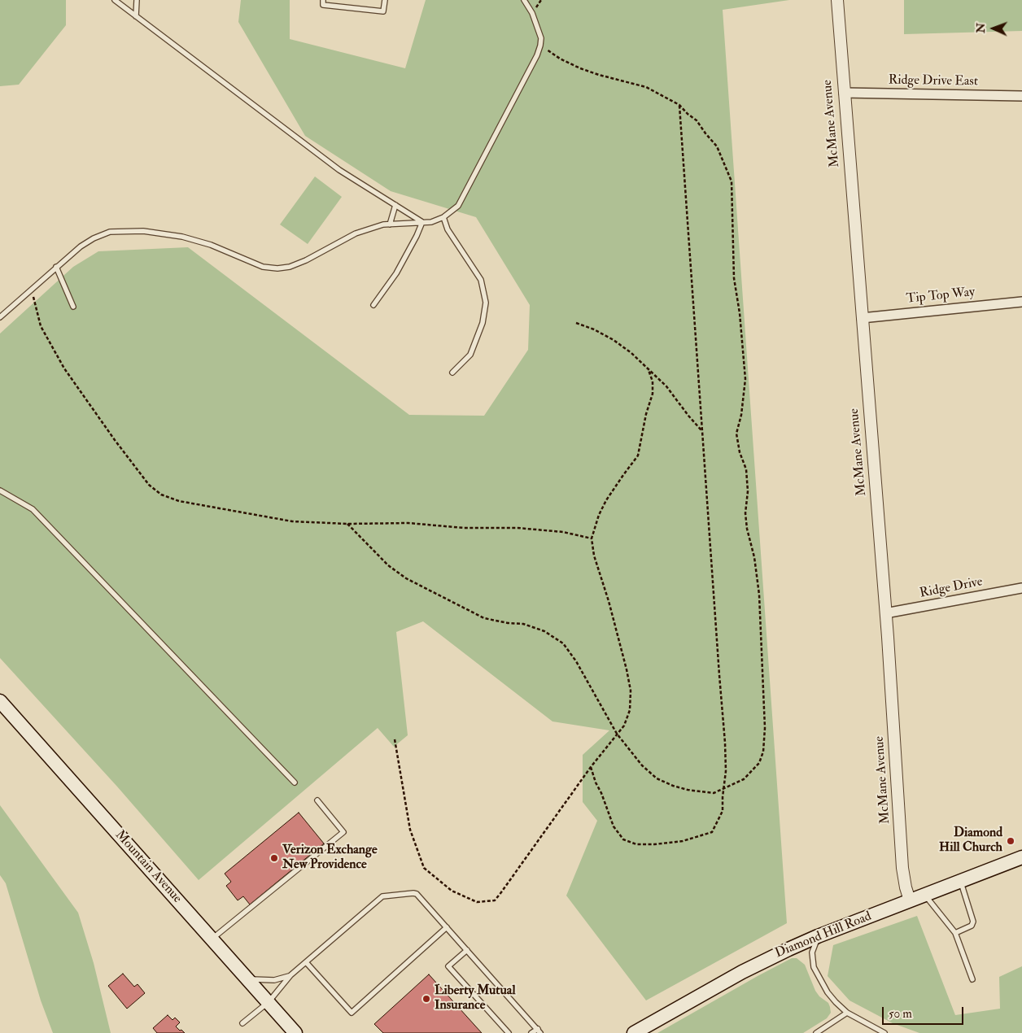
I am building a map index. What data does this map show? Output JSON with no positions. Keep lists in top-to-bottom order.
{
  "streets": {
    "main road": ["Mountain Avenue", "Diamond Hill Road"],
    "street": [
      "Ridge Drive East",
      "McMane Avenue",
      "Tip Top Way",
      "Ridge Drive"
    ]
  },
  "crossings": [
    ["Ridge Drive East", "McMane Avenue"],
    ["McMane Avenue", "Tip Top Way"],
    ["McMane Avenue", "Ridge Drive"],
    ["McMane Avenue", "Diamond Hill Road"]
  ],
  "places": ["Diamond Hill Church", "Verizon Exchange New Providence", "Liberty Mutual Insurance"],
  "scale_bar": "50 m",
  "north": "left"
}
